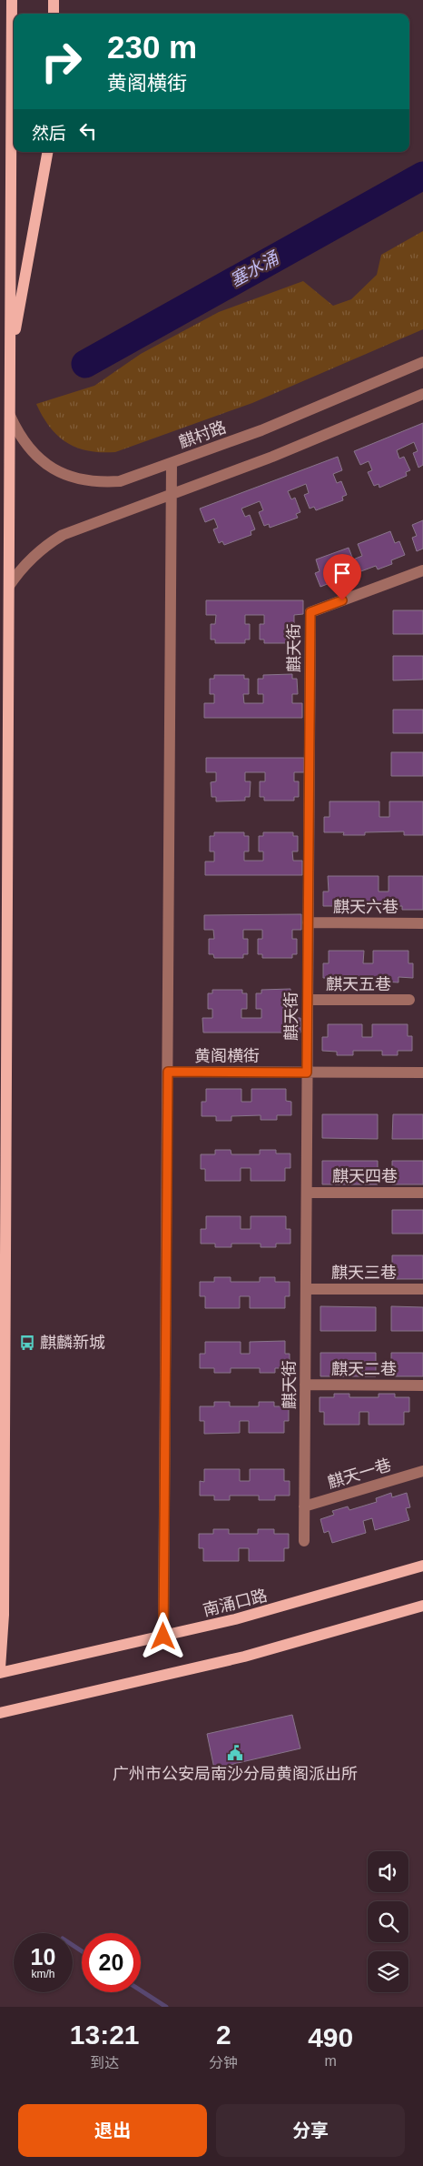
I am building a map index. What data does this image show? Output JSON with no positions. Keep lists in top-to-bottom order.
{
  "streets": {
    "main road": ["南涌口路"],
    "street": [
      "麒村路",
      "麒天街",
      "麒天六巷",
      "麒天五巷",
      "黄阁横街",
      "麒天四巷",
      "麒天三巷",
      "麒天二巷",
      "麒天一巷"
    ]
  },
  "crossings": [
    ["麒天街", "麒天六巷"],
    ["麒天街", "麒天五巷"],
    ["麒天街", "黄阁横街"],
    ["麒天街", "麒天四巷"],
    ["麒天街", "麒天三巷"],
    ["麒天街", "麒天二巷"],
    ["麒天街", "麒天一巷"]
  ],
  "water": ["塞水涌"],
  "places": {
    "bus stop": ["麒麟新城"],
    "public building": ["广州市公安局南沙分局黄阁派出所"]
  },
  "page": {
    "turn": ["230 m", "黄阁横街"],
    "then": "然后",
    "speed": "10 km/h",
    "limit": "20",
    "eta": [
      "13:21",
      "到达",
      "2",
      "分钟",
      "490",
      "m"
    ],
    "buttons": ["退出", "分享"]
  }
}
